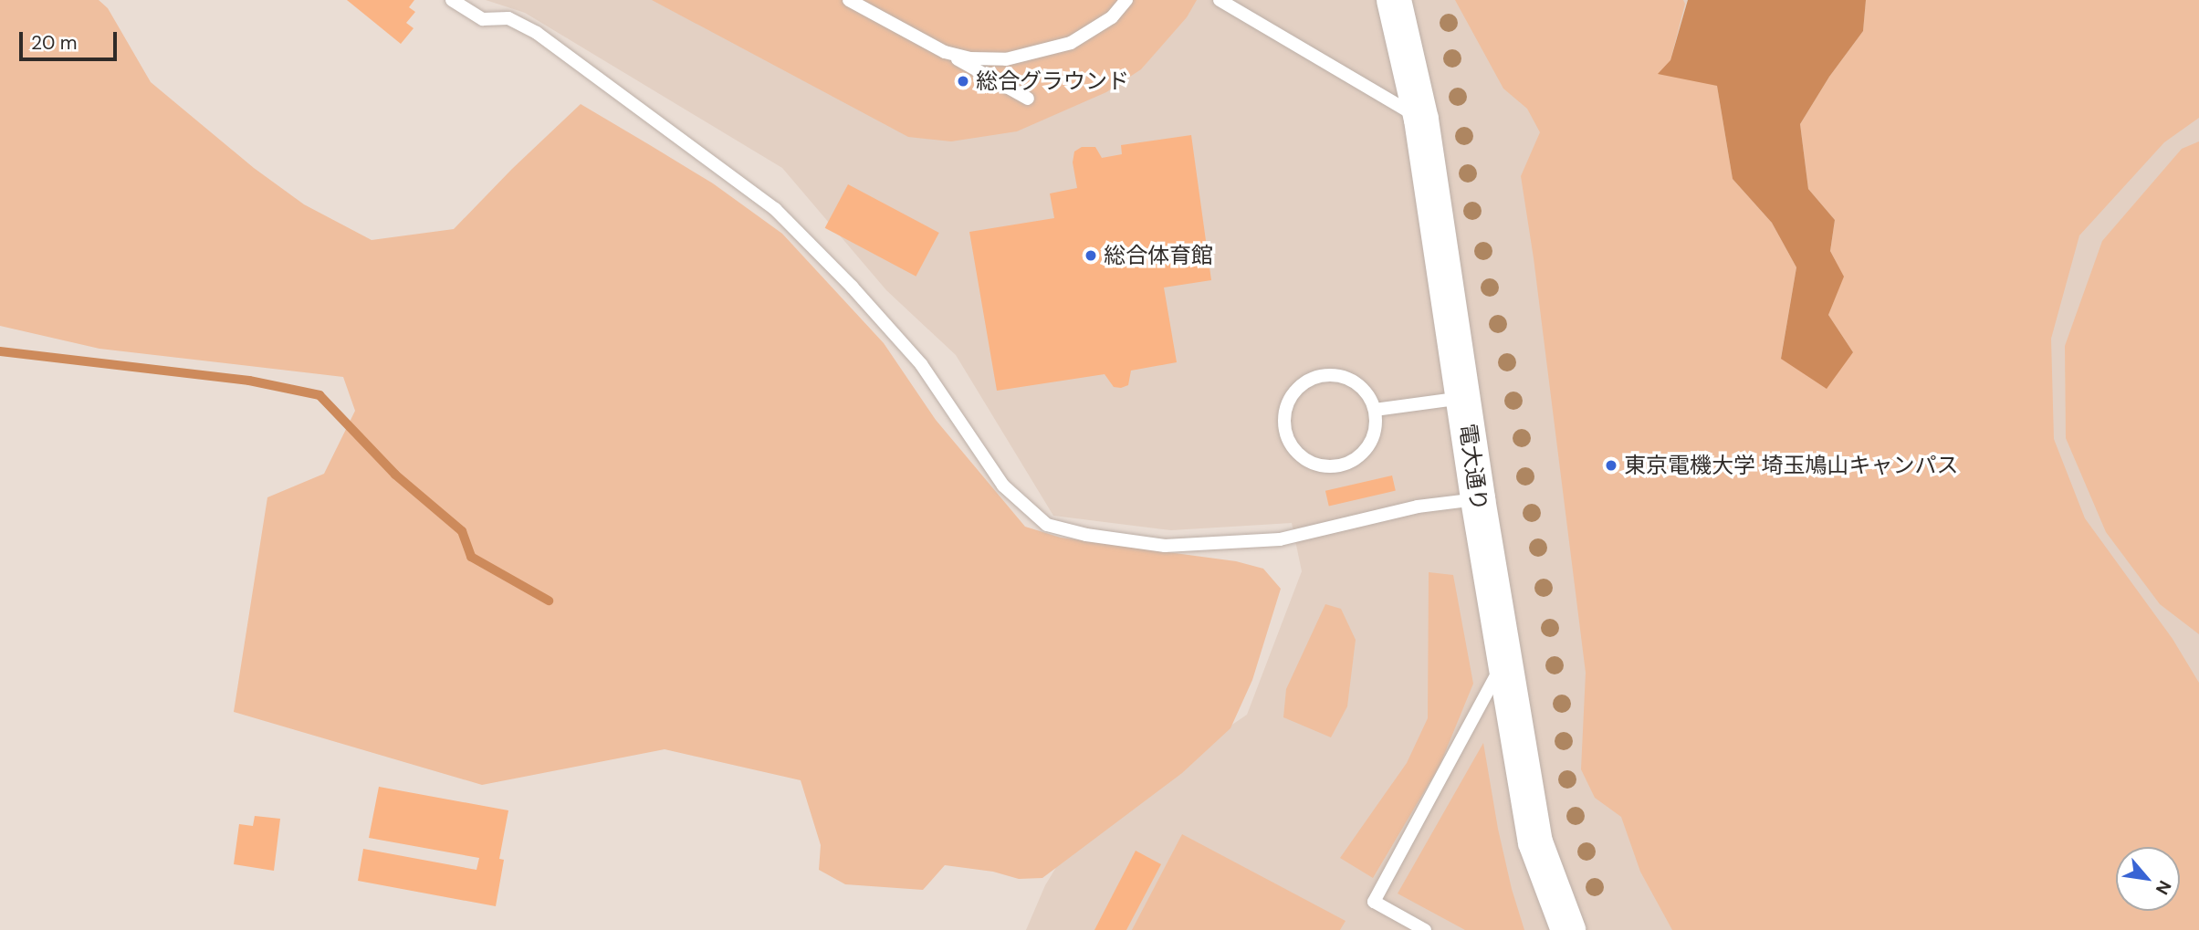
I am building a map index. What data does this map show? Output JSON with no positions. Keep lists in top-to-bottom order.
{
  "streets": {
    "street": ["電大通り"]
  },
  "places": ["総合グラウンド", "総合体育館", "東京電機大学 埼玉鳩山キャンパス"],
  "scale_bar": "20 m",
  "north": "bottom right"
}
